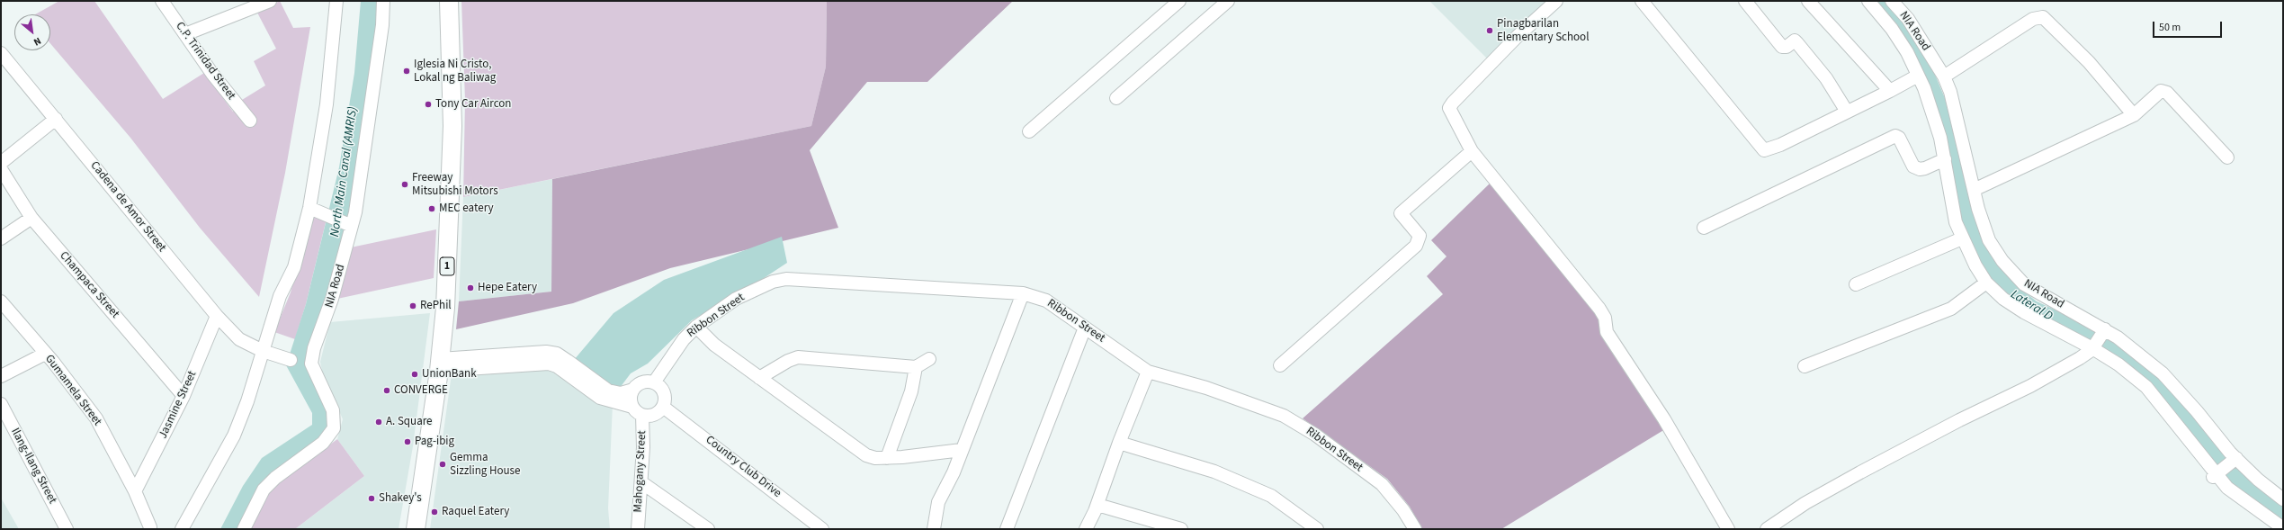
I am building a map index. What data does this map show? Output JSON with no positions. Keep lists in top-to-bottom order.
{
  "streets": {
    "highway": ["1"],
    "street": [
      "NIA Road",
      "C.P. Trinidad Street",
      "Cadena de Amor Street",
      "Champaca Street",
      "Ribbon Street",
      "Gumamela Street",
      "Jasmine Street",
      "Ilang-Ilang Street",
      "Country Club Drive",
      "Mahogany Street"
    ]
  },
  "crossings": [
    ["Cadena de Amor Street", "Jasmine Street"],
    ["Champaca Street", "Jasmine Street"],
    ["Ribbon Street", "Country Club Drive"],
    ["Ribbon Street", "Mahogany Street"],
    ["Gumamela Street", "Jasmine Street"],
    ["Country Club Drive", "Mahogany Street"]
  ],
  "water": ["North Main Canal (AMRIS)", "Lateral D"],
  "places": [
    "Pinagbarilan Elementary School",
    "Iglesia Ni Cristo, Lokal ng Baliwag",
    "Tony Car Aircon",
    "Freeway Mitsubishi Motors",
    "MEC eatery",
    "Hepe Eatery",
    "RePhil",
    "UnionBank",
    "CONVERGE",
    "A. Square",
    "Pag-ibig",
    "Gemma Sizzling House",
    "Shakey's",
    "Raquel Eatery"
  ],
  "scale_bar": "50 m",
  "north": "bottom right"
}
